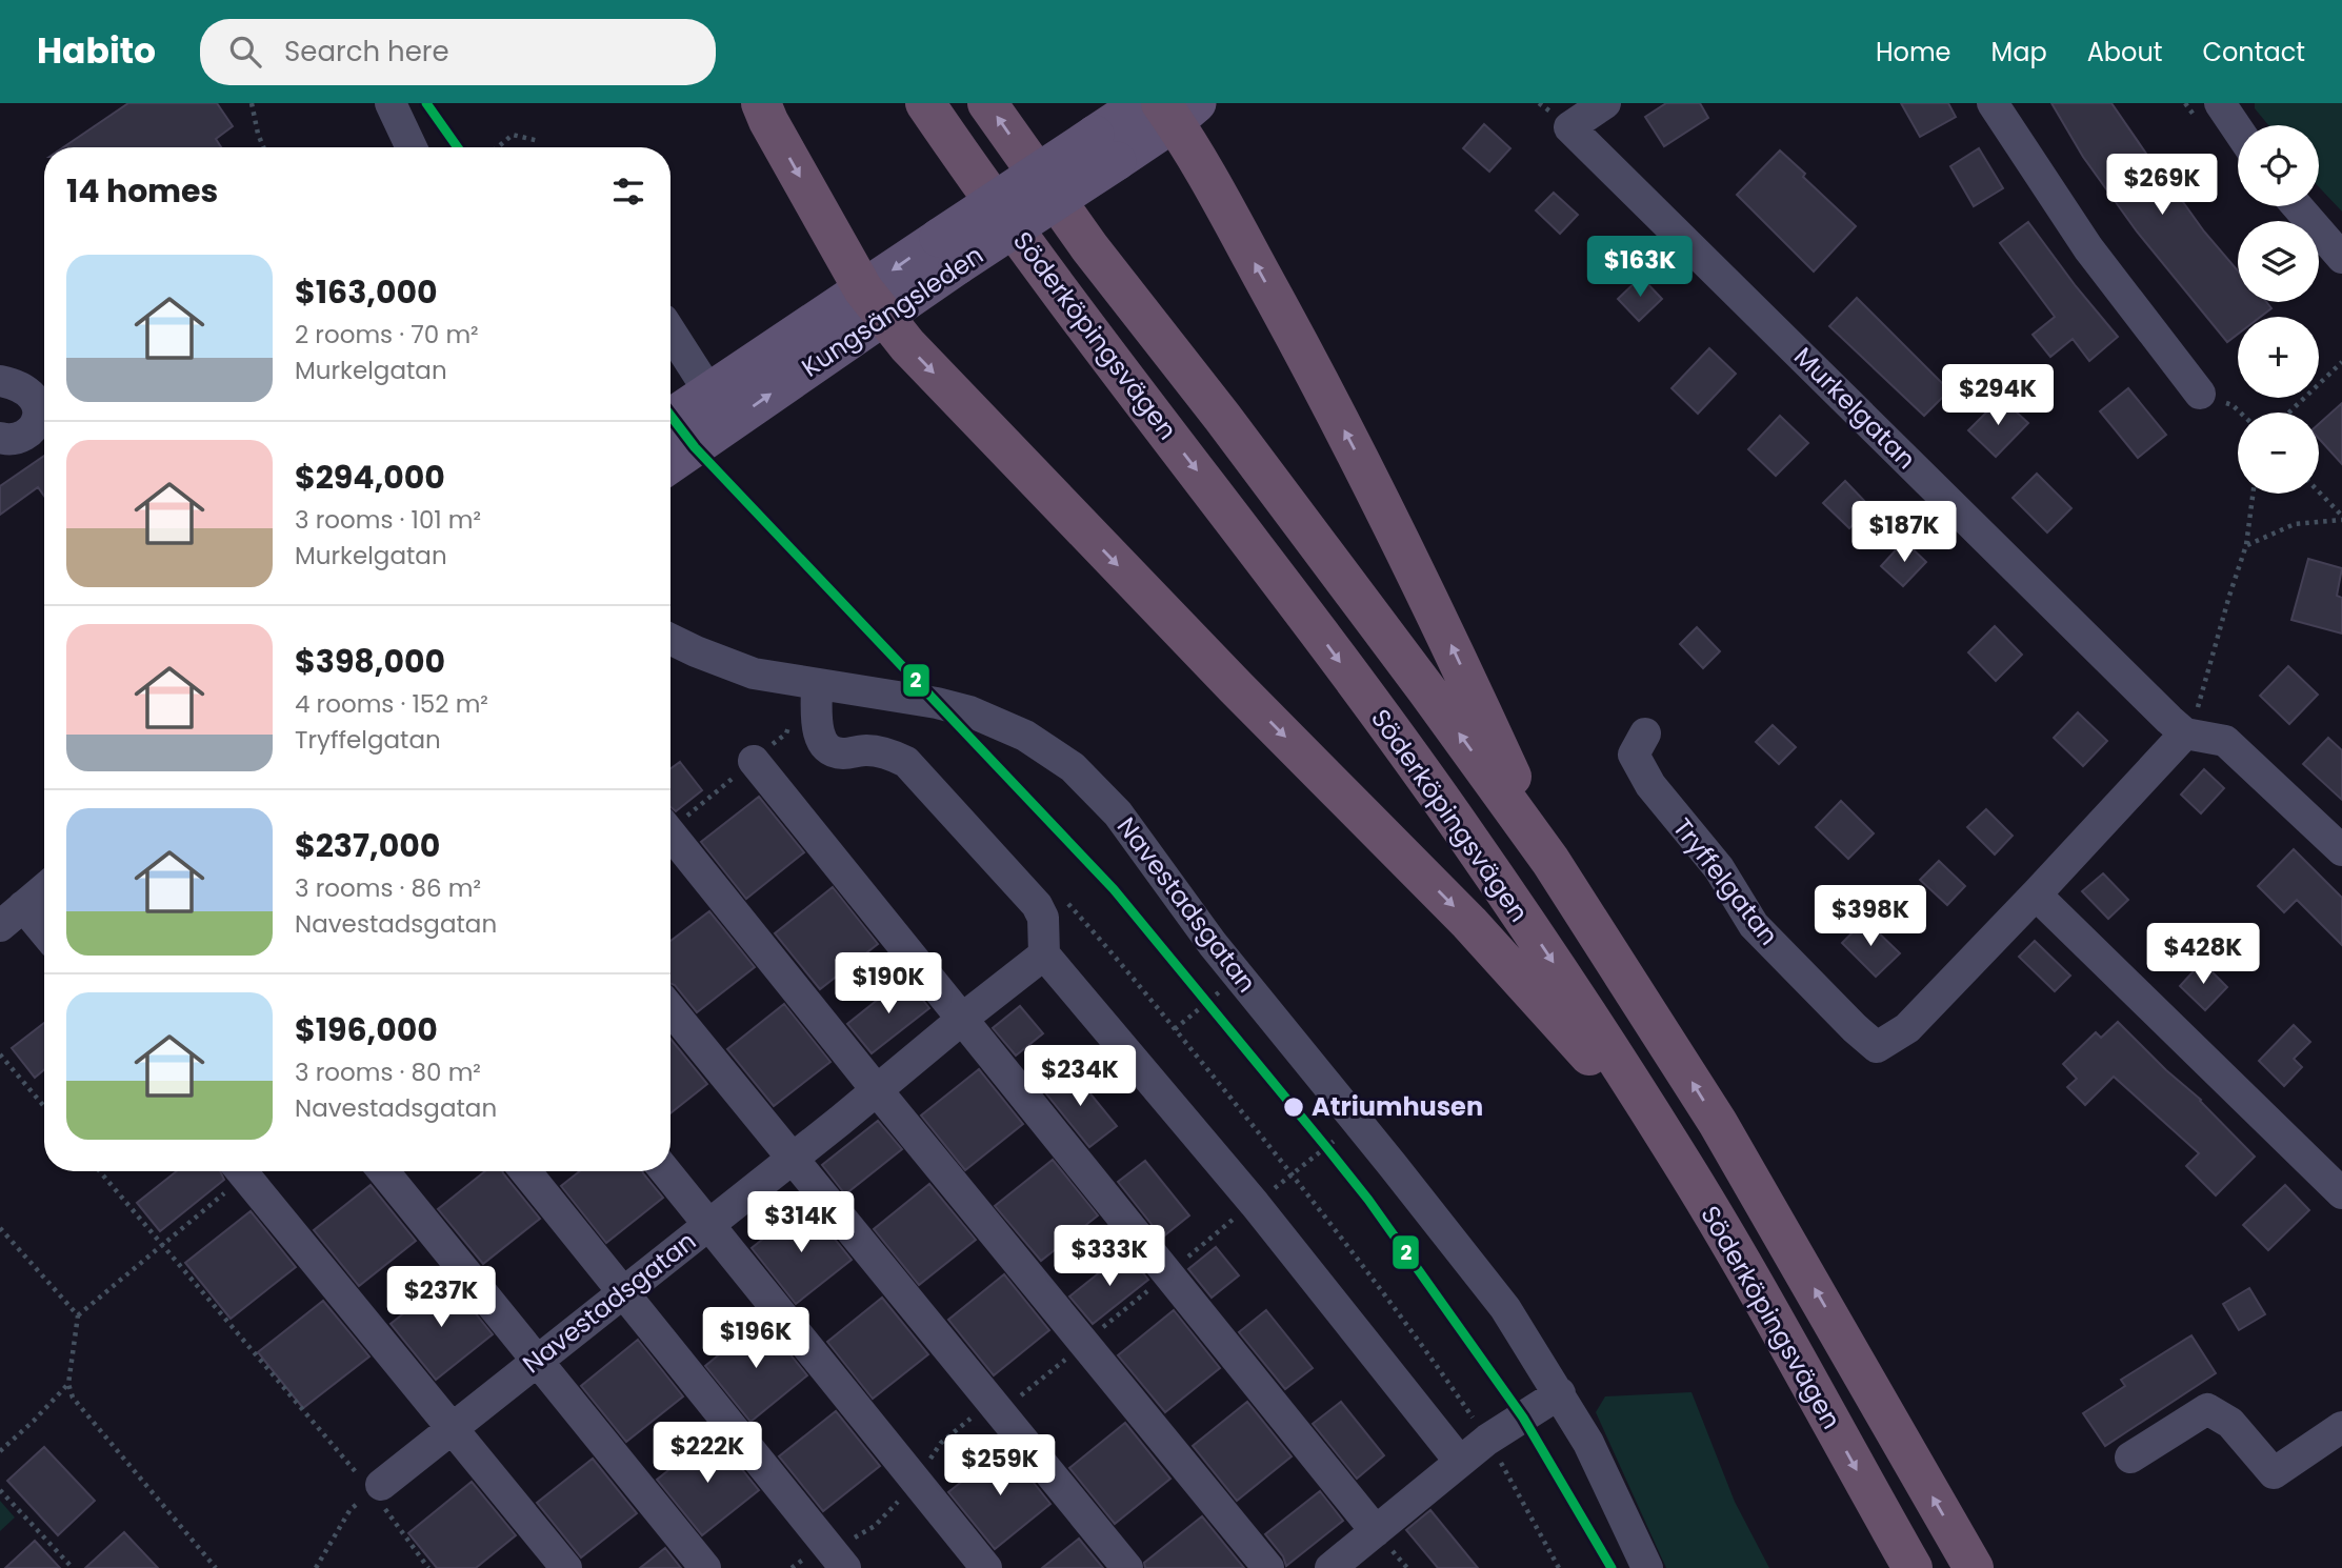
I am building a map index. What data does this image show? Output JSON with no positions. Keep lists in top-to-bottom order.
{
  "streets": {
    "highway": ["Söderköpingsvägen"],
    "main road": ["Kungsängsleden"],
    "street": ["Murkelgatan", "Tryffelgatan", "Navestadsgatan"]
  },
  "crossings": [
    ["Murkelgatan", "Tryffelgatan"]
  ],
  "places": ["Atriumhusen"],
  "lines": ["tram line 2"],
  "page": {
    "header": "Habito",
    "search": "Search here",
    "nav": [
      "Home",
      "Map",
      "About",
      "Contact"
    ],
    "map_buttons": ["+", "−"],
    "heading": "14 homes",
    "price": [
      "$269K",
      "$163K",
      "$294K",
      "$187K",
      "$398K",
      "$428K",
      "$190K",
      "$234K",
      "$314K",
      "$333K",
      "$237K",
      "$196K",
      "$222K",
      "$259K"
    ],
    "list": [
      {
        "name": "$163,000",
        "note": "2 rooms · 70 m² · Murkelgatan"
      },
      {
        "name": "$294,000",
        "note": "3 rooms · 101 m² · Murkelgatan"
      },
      {
        "name": "$398,000",
        "note": "4 rooms · 152 m² · Tryffelgatan"
      },
      {
        "name": "$237,000",
        "note": "3 rooms · 86 m² · Navestadsgatan"
      },
      {
        "name": "$196,000",
        "note": "3 rooms · 80 m² · Navestadsgatan"
      }
    ]
  }
}
